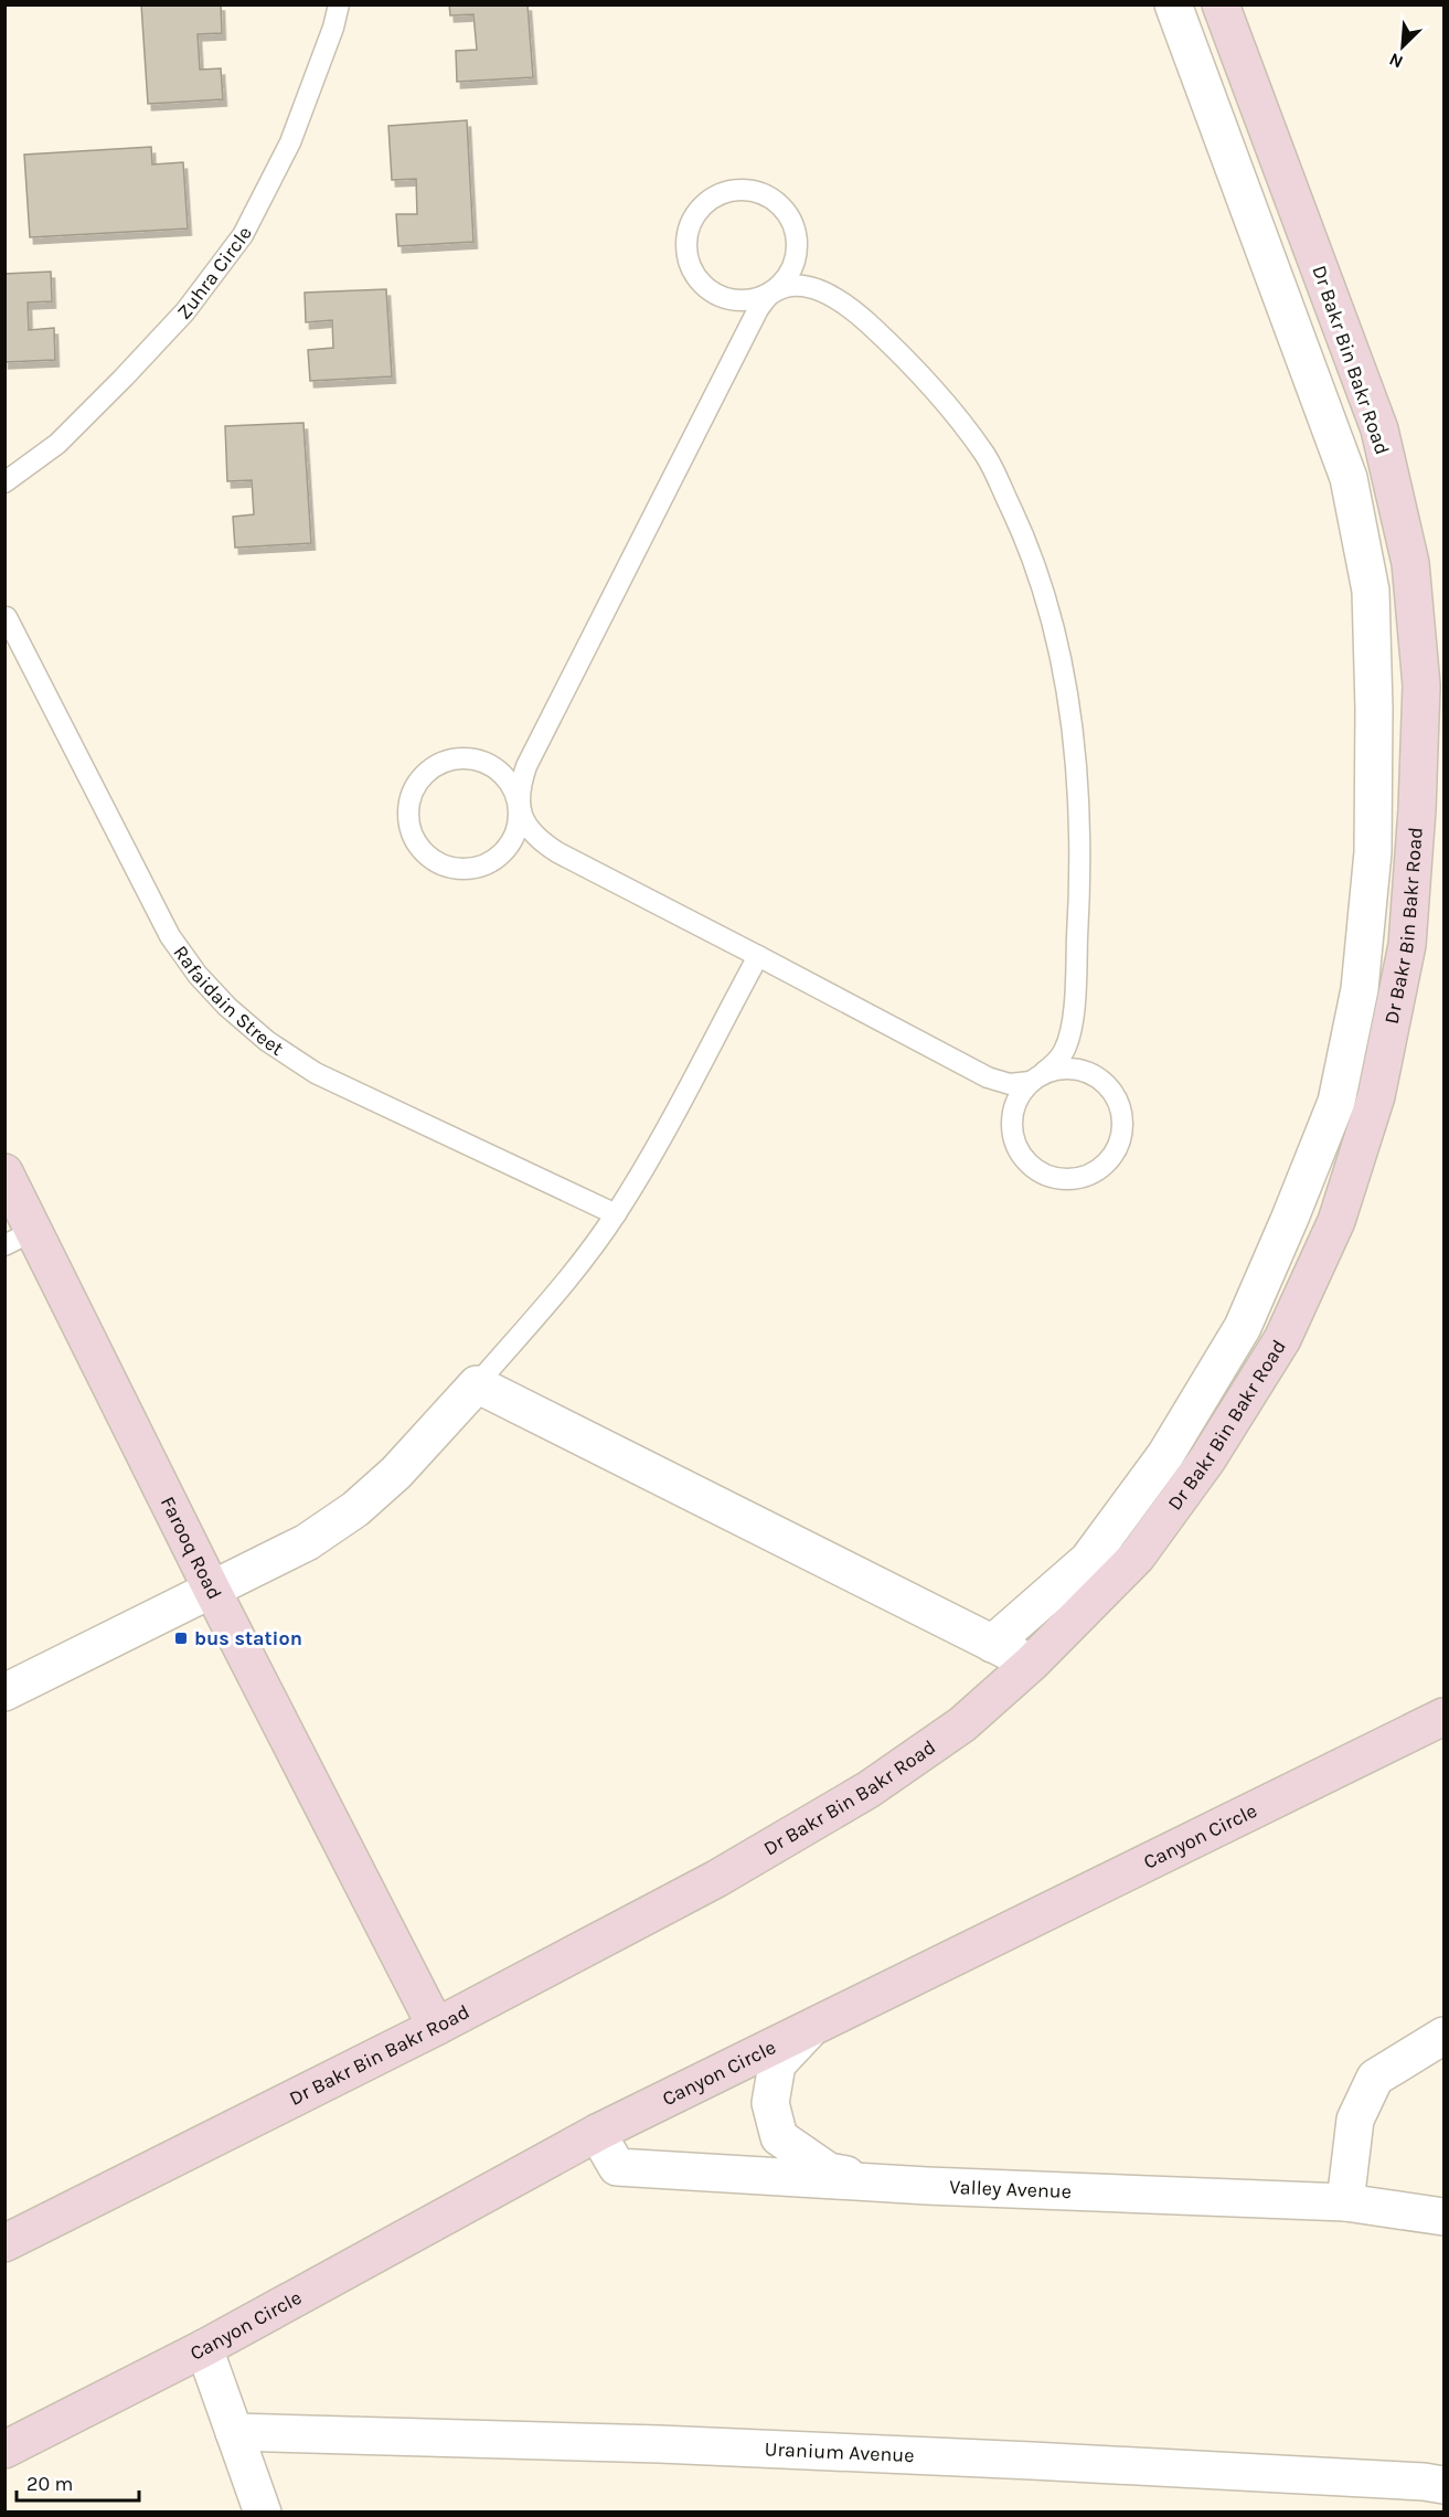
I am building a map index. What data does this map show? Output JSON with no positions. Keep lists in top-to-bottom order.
{
  "streets": {
    "street": [
      "Dr Bakr Bin Bakr Road",
      "Farooq Road",
      "Canyon Circle",
      "Valley Avenue",
      "Uranium Avenue"
    ],
    "lane": ["Zuhra Circle", "Rafaidain Street"]
  },
  "crossings": [
    ["Dr Bakr Bin Bakr Road", "Farooq Road"],
    ["Canyon Circle", "Valley Avenue"]
  ],
  "places": {
    "transit": ["bus station"]
  },
  "scale_bar": "20 m",
  "north": "bottom left"
}
